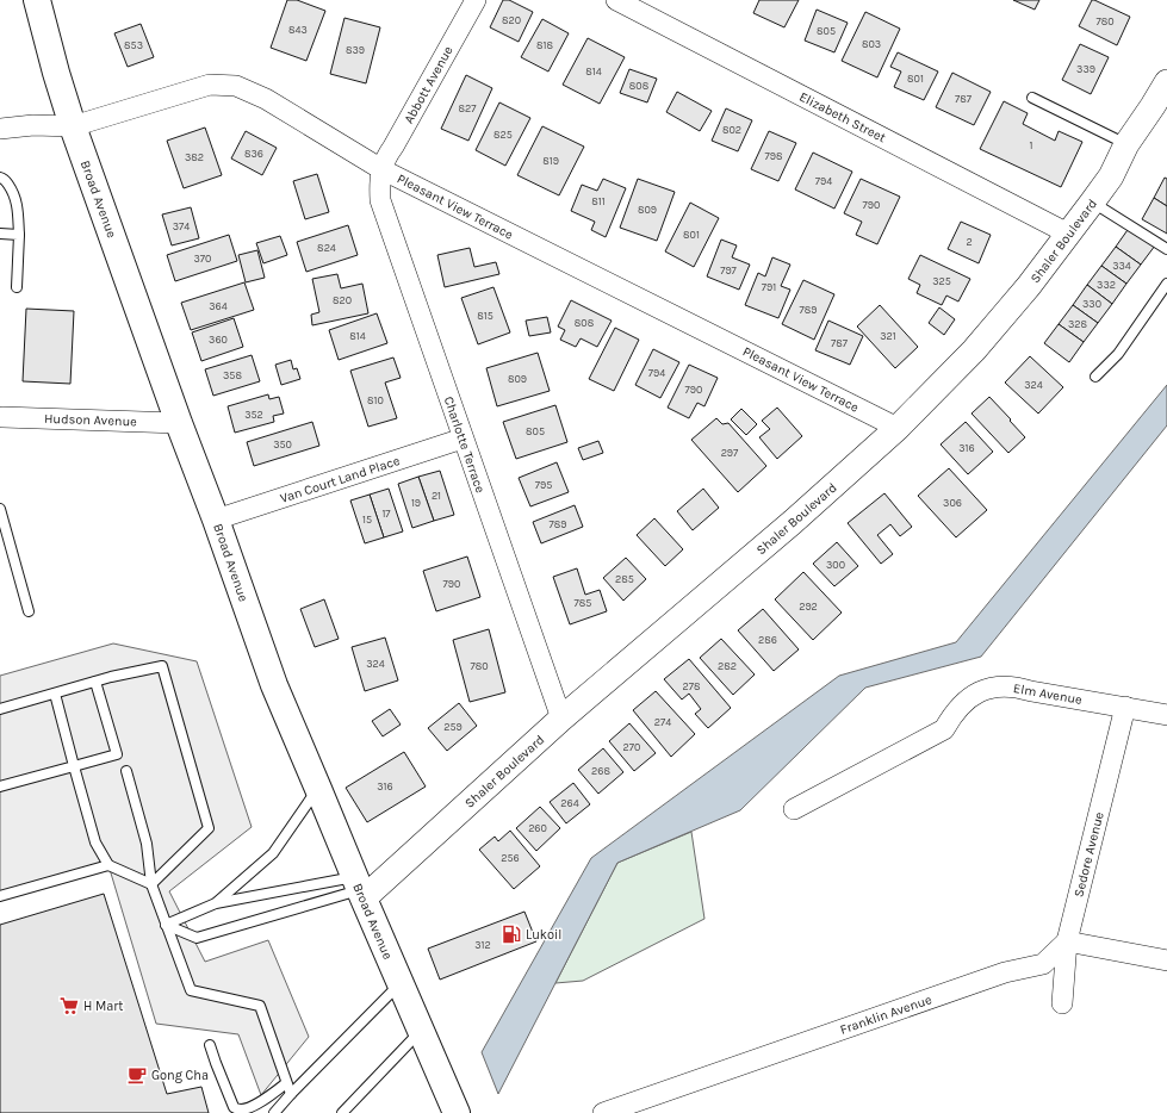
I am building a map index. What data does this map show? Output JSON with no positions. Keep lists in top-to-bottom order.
{
  "streets": {
    "main road": ["Broad Avenue"],
    "street": [
      "Abbott Avenue",
      "Elizabeth Street",
      "Pleasant View Terrace",
      "Shaler Boulevard",
      "Hudson Avenue",
      "Charlotte Terrace",
      "Van Court Land Place",
      "Elm Avenue",
      "Sedore Avenue",
      "Franklin Avenue"
    ]
  },
  "crossings": [
    ["Abbott Avenue", "Pleasant View Terrace"],
    ["Abbott Avenue", "Charlotte Terrace"],
    ["Elizabeth Street", "Shaler Boulevard"],
    ["Broad Avenue", "Pleasant View Terrace"],
    ["Broad Avenue", "Shaler Boulevard"],
    ["Broad Avenue", "Hudson Avenue"],
    ["Broad Avenue", "Van Court Land Place"],
    ["Pleasant View Terrace", "Shaler Boulevard"],
    ["Pleasant View Terrace", "Charlotte Terrace"],
    ["Shaler Boulevard", "Charlotte Terrace"],
    ["Charlotte Terrace", "Van Court Land Place"],
    ["Elm Avenue", "Sedore Avenue"],
    ["Sedore Avenue", "Franklin Avenue"]
  ],
  "places": {
    "fuel station": ["Lukoil"],
    "supermarket": ["H Mart"],
    "cafe": ["Gong Cha"]
  },
  "house_numbers": [
    "820",
    "780",
    "843",
    "805",
    "803",
    "853",
    "818",
    "839",
    "339",
    "814",
    "801",
    "808",
    "787",
    "827",
    "802",
    "825",
    "1",
    "836",
    "798",
    "382",
    "819",
    "794",
    "811",
    "790",
    "809",
    "374",
    "801",
    "2",
    "824",
    "370",
    "334",
    "797",
    "325",
    "332",
    "791",
    "820",
    "330",
    "364",
    "789",
    "815",
    "808",
    "328",
    "814",
    "321",
    "360",
    "787",
    "794",
    "358",
    "809",
    "324",
    "790",
    "810",
    "352",
    "805",
    "350",
    "316",
    "297",
    "795",
    "21",
    "19",
    "306",
    "17",
    "15",
    "789",
    "300",
    "285",
    "790",
    "785",
    "292",
    "286",
    "324",
    "780",
    "282",
    "278",
    "274",
    "259",
    "270",
    "268",
    "316",
    "264",
    "260",
    "256",
    "312"
  ]
}
